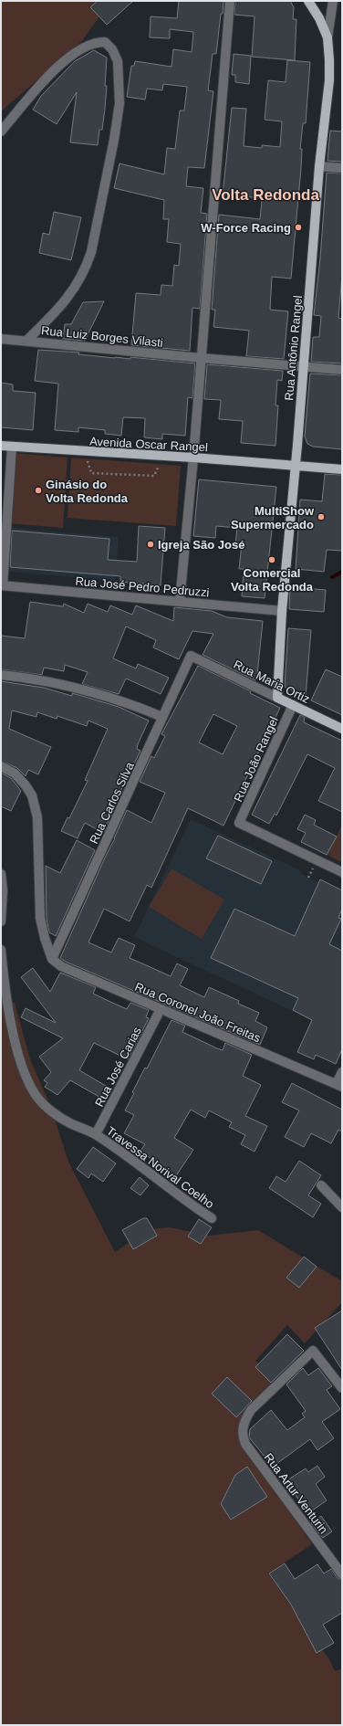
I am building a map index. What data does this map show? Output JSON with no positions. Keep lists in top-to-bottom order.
{
  "streets": {
    "main road": ["Rua Antônio Rangel", "Avenida Oscar Rangel", "Rua Maria Ortiz"],
    "street": [
      "Rua Luiz Borges Vilasti",
      "Rua José Pedro Pedruzzi",
      "Rua João Rangel",
      "Rua Carlos Silva",
      "Rua Coronel João Freitas",
      "Rua José Carias",
      "Travessa Norival Coelho",
      "Rua Artur Venturin"
    ]
  },
  "crossings": [
    ["Rua Luiz Borges Vilasti", "Rua Antônio Rangel"],
    ["Rua Antônio Rangel", "Avenida Oscar Rangel"],
    ["Rua Antônio Rangel", "Rua José Pedro Pedruzzi"],
    ["Rua Antônio Rangel", "Rua Maria Ortiz"],
    ["Rua Maria Ortiz", "Rua João Rangel"],
    ["Rua Maria Ortiz", "Rua Carlos Silva"],
    ["Rua Carlos Silva", "Rua Coronel João Freitas"],
    ["Rua Coronel João Freitas", "Rua José Carias"],
    ["Rua José Carias", "Travessa Norival Coelho"]
  ],
  "districts": ["Volta Redonda"],
  "places": [
    "W-Force Racing",
    "Ginásio do Volta Redonda",
    "MultiShow Supermercado",
    "Igreja São José",
    "Comercial Volta Redonda"
  ]
}
